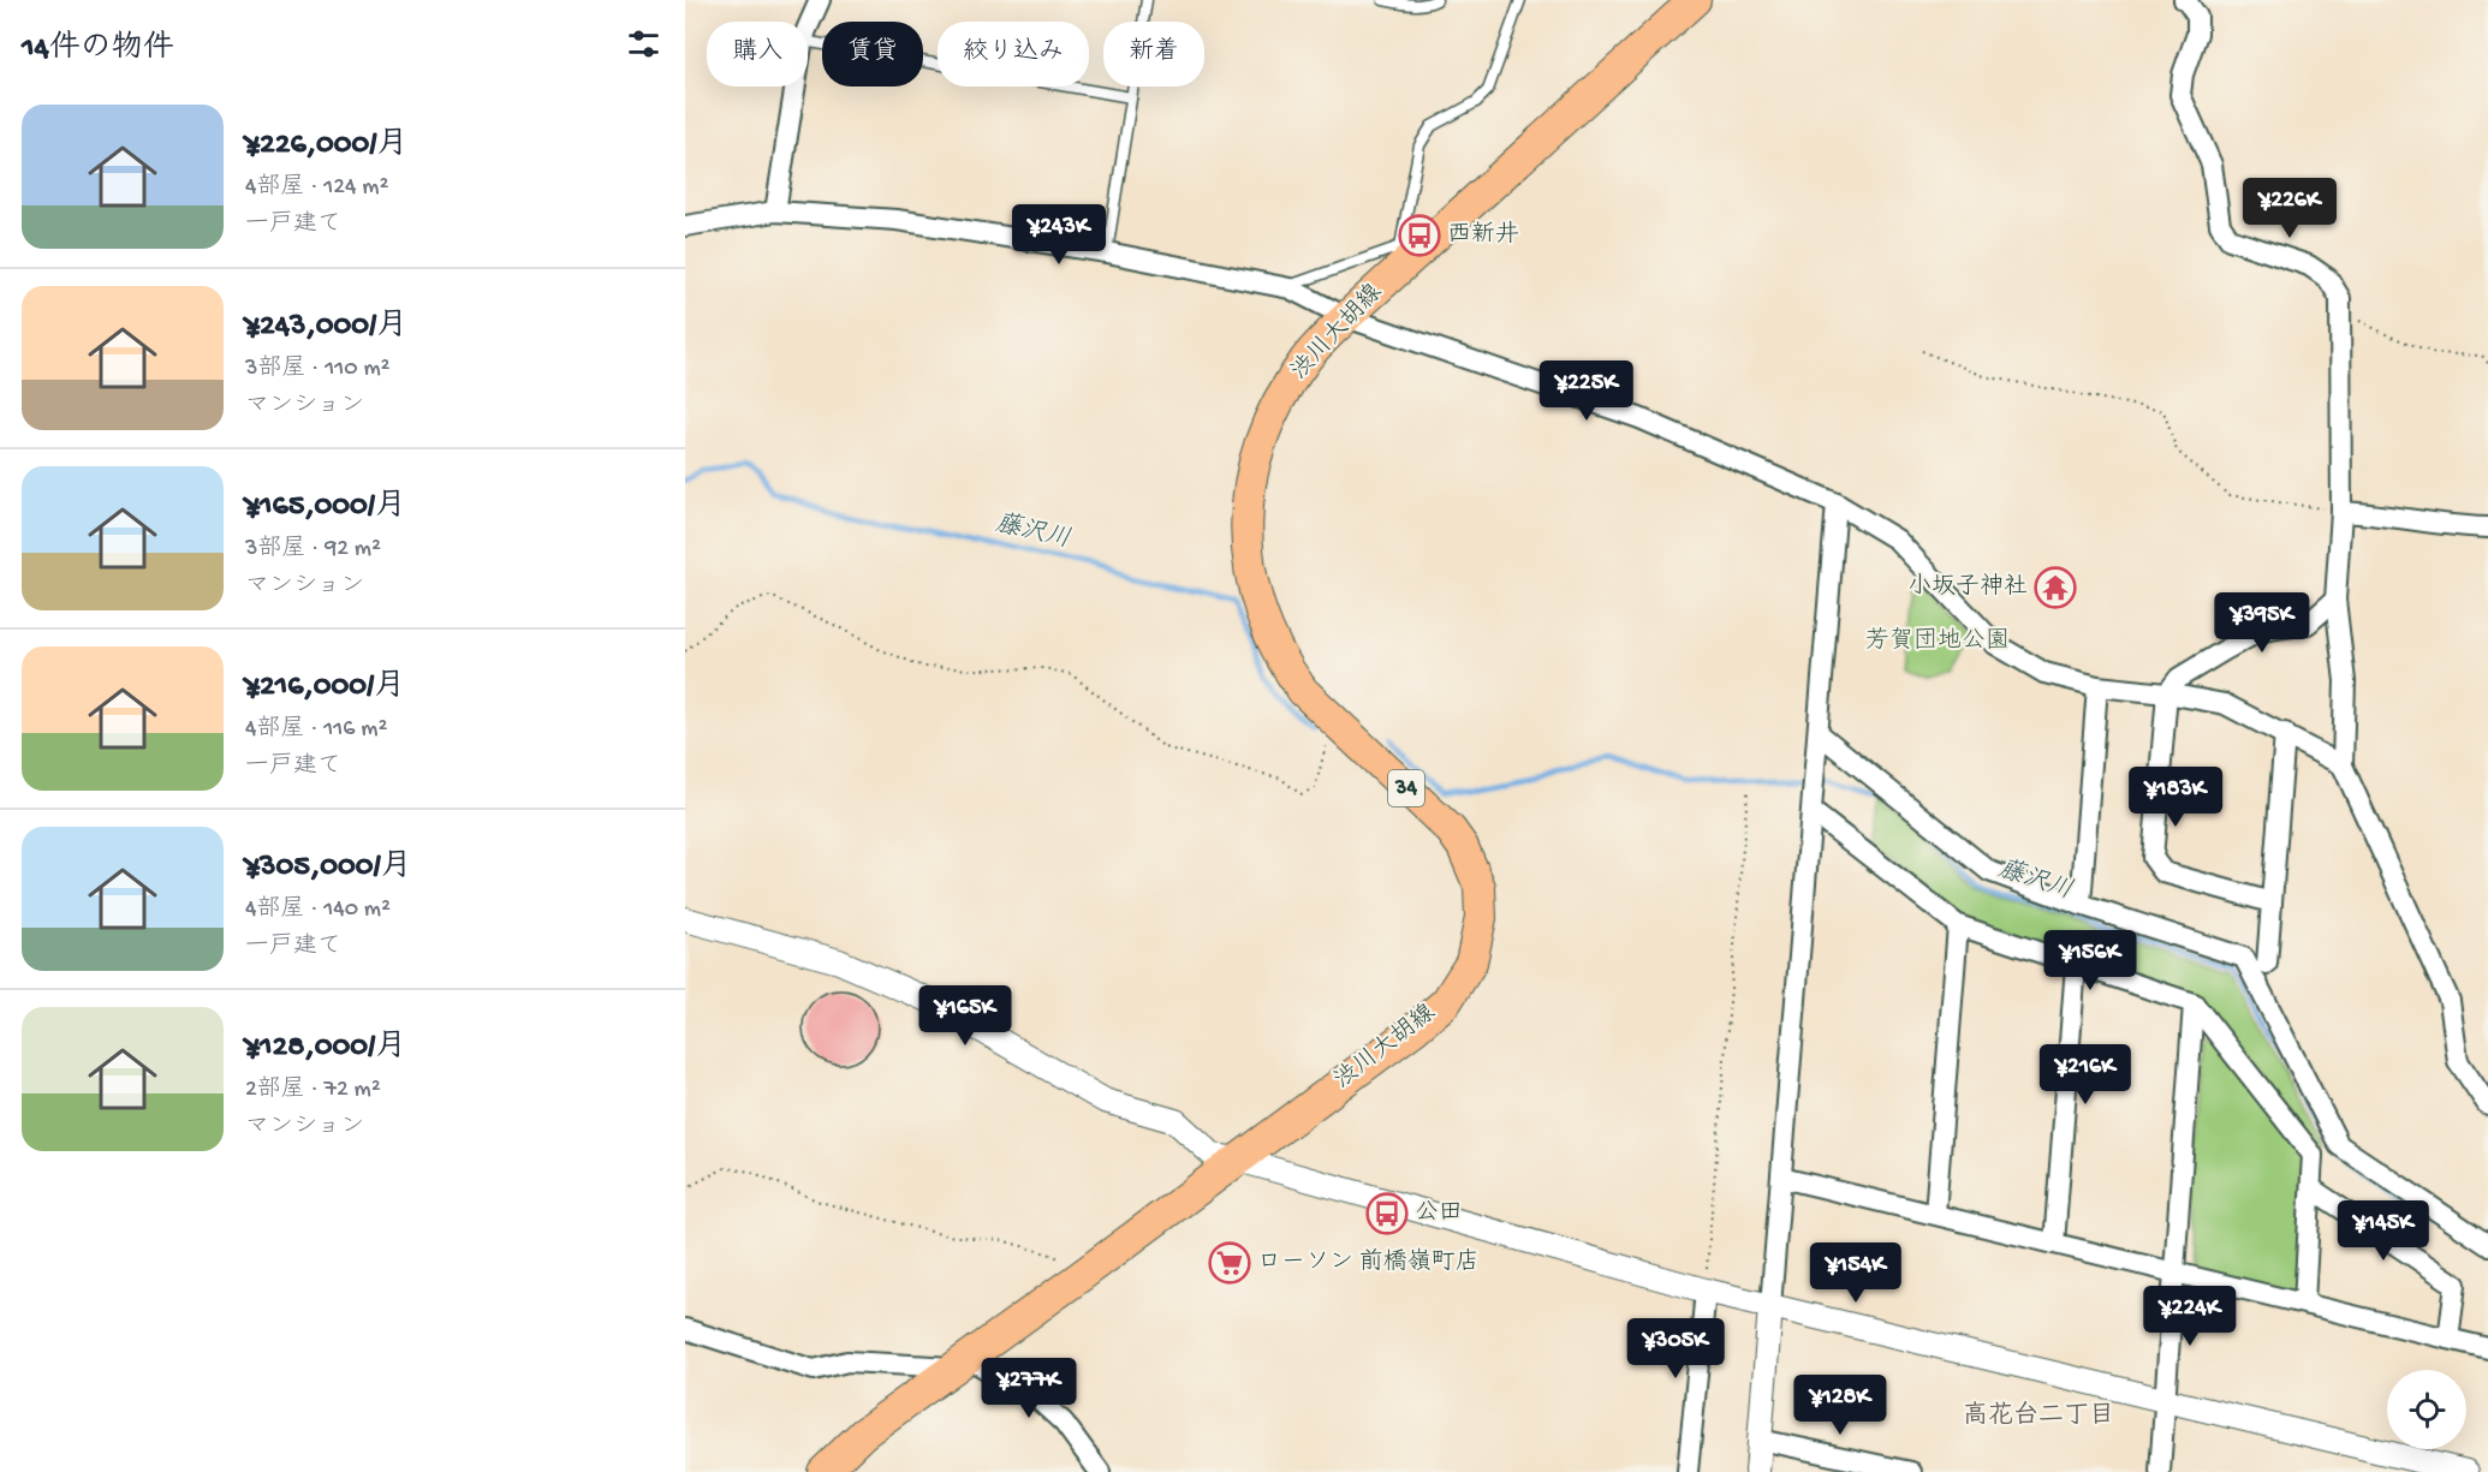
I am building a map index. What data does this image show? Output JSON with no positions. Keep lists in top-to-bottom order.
{
  "streets": {
    "main road": ["渋川大胡線", "34"]
  },
  "districts": ["高花台二丁目"],
  "water": ["藤沢川"],
  "parks": ["芳賀団地公園"],
  "places": {
    "bus stop": ["西新井", "公田"],
    "temple": ["小坂子神社"],
    "supermarket": ["ローソン 前橋嶺町店"]
  },
  "page": {
    "heading": "14件の物件",
    "chip": [
      "購入",
      "賃貸",
      "絞り込み",
      "新着"
    ],
    "list": [
      {
        "name": "¥226,000/月",
        "note": "4部屋 · 124 m² · 一戸建て"
      },
      {
        "name": "¥243,000/月",
        "note": "3部屋 · 110 m² · マンション"
      },
      {
        "name": "¥165,000/月",
        "note": "3部屋 · 92 m² · マンション"
      },
      {
        "name": "¥216,000/月",
        "note": "4部屋 · 116 m² · 一戸建て"
      },
      {
        "name": "¥305,000/月",
        "note": "4部屋 · 140 m² · 一戸建て"
      },
      {
        "name": "¥128,000/月",
        "note": "2部屋 · 72 m² · マンション"
      }
    ],
    "price": [
      "¥226K",
      "¥243K",
      "¥225K",
      "¥395K",
      "¥183K",
      "¥156K",
      "¥165K",
      "¥216K",
      "¥145K",
      "¥154K",
      "¥224K",
      "¥305K",
      "¥277K",
      "¥128K"
    ]
  }
}
